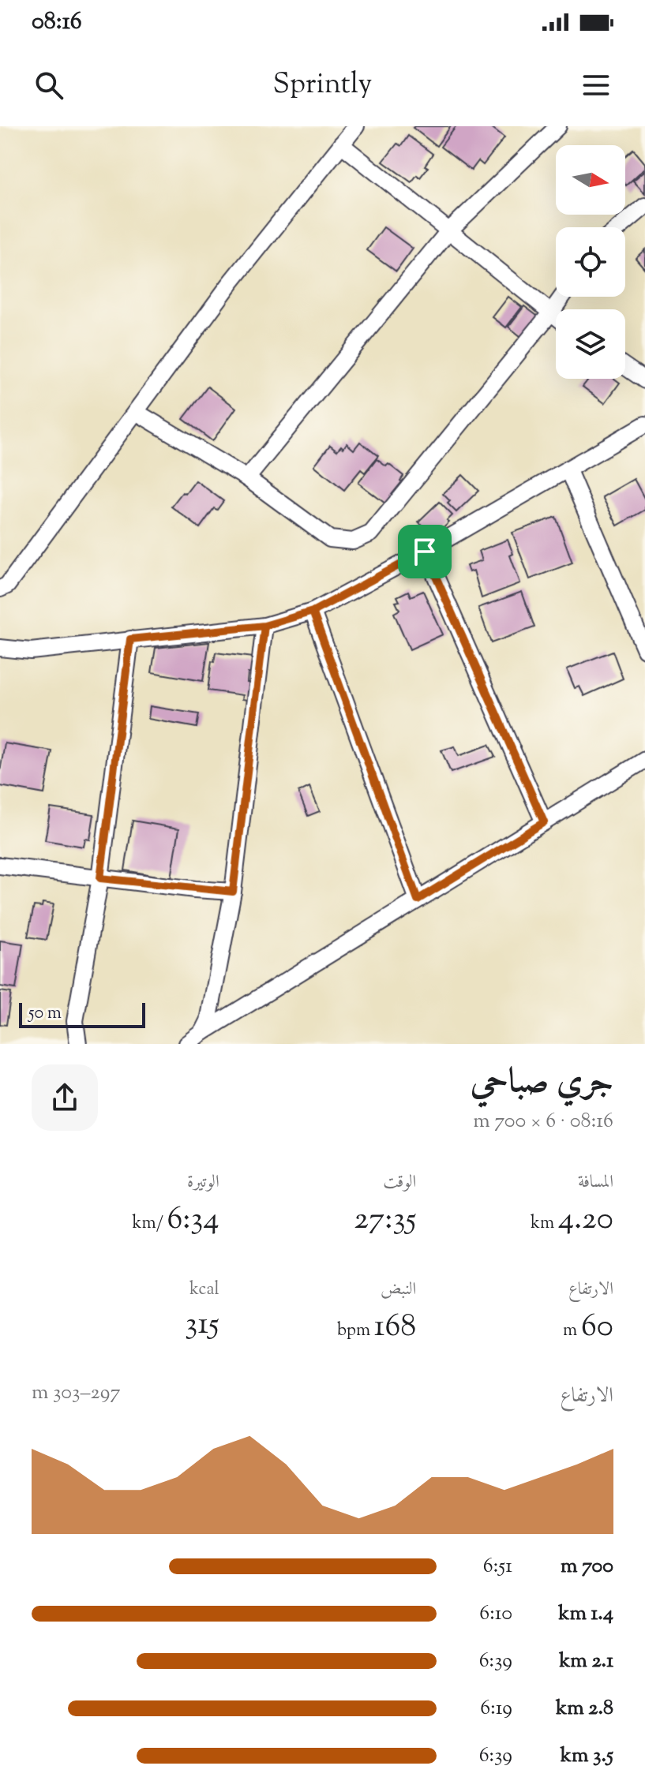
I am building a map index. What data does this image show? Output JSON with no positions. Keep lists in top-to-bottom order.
{
  "scale_bar": "50 m",
  "north": "right",
  "page": {
    "status": "08:16",
    "header": "Sprintly",
    "scale": "50 m",
    "heading": ["جري صباحي", "08:16 · 6 × 700 m"],
    "stats": [
      ["المسافة", "4.20 km"],
      ["الوقت", "27:35"],
      ["الوتيرة", "6:34 /km"],
      ["الارتفاع", "60 m"],
      ["النبض", "168 bpm"],
      ["kcal", "315"]
    ],
    "chart": ["الارتفاع", "297–303 m"],
    "list": [
      {
        "name": "700 m",
        "note": "6:51"
      },
      {
        "name": "1.4 km",
        "note": "6:10"
      },
      {
        "name": "2.1 km",
        "note": "6:39"
      },
      {
        "name": "2.8 km",
        "note": "6:19"
      },
      {
        "name": "3.5 km",
        "note": "6:39"
      }
    ]
  }
}
